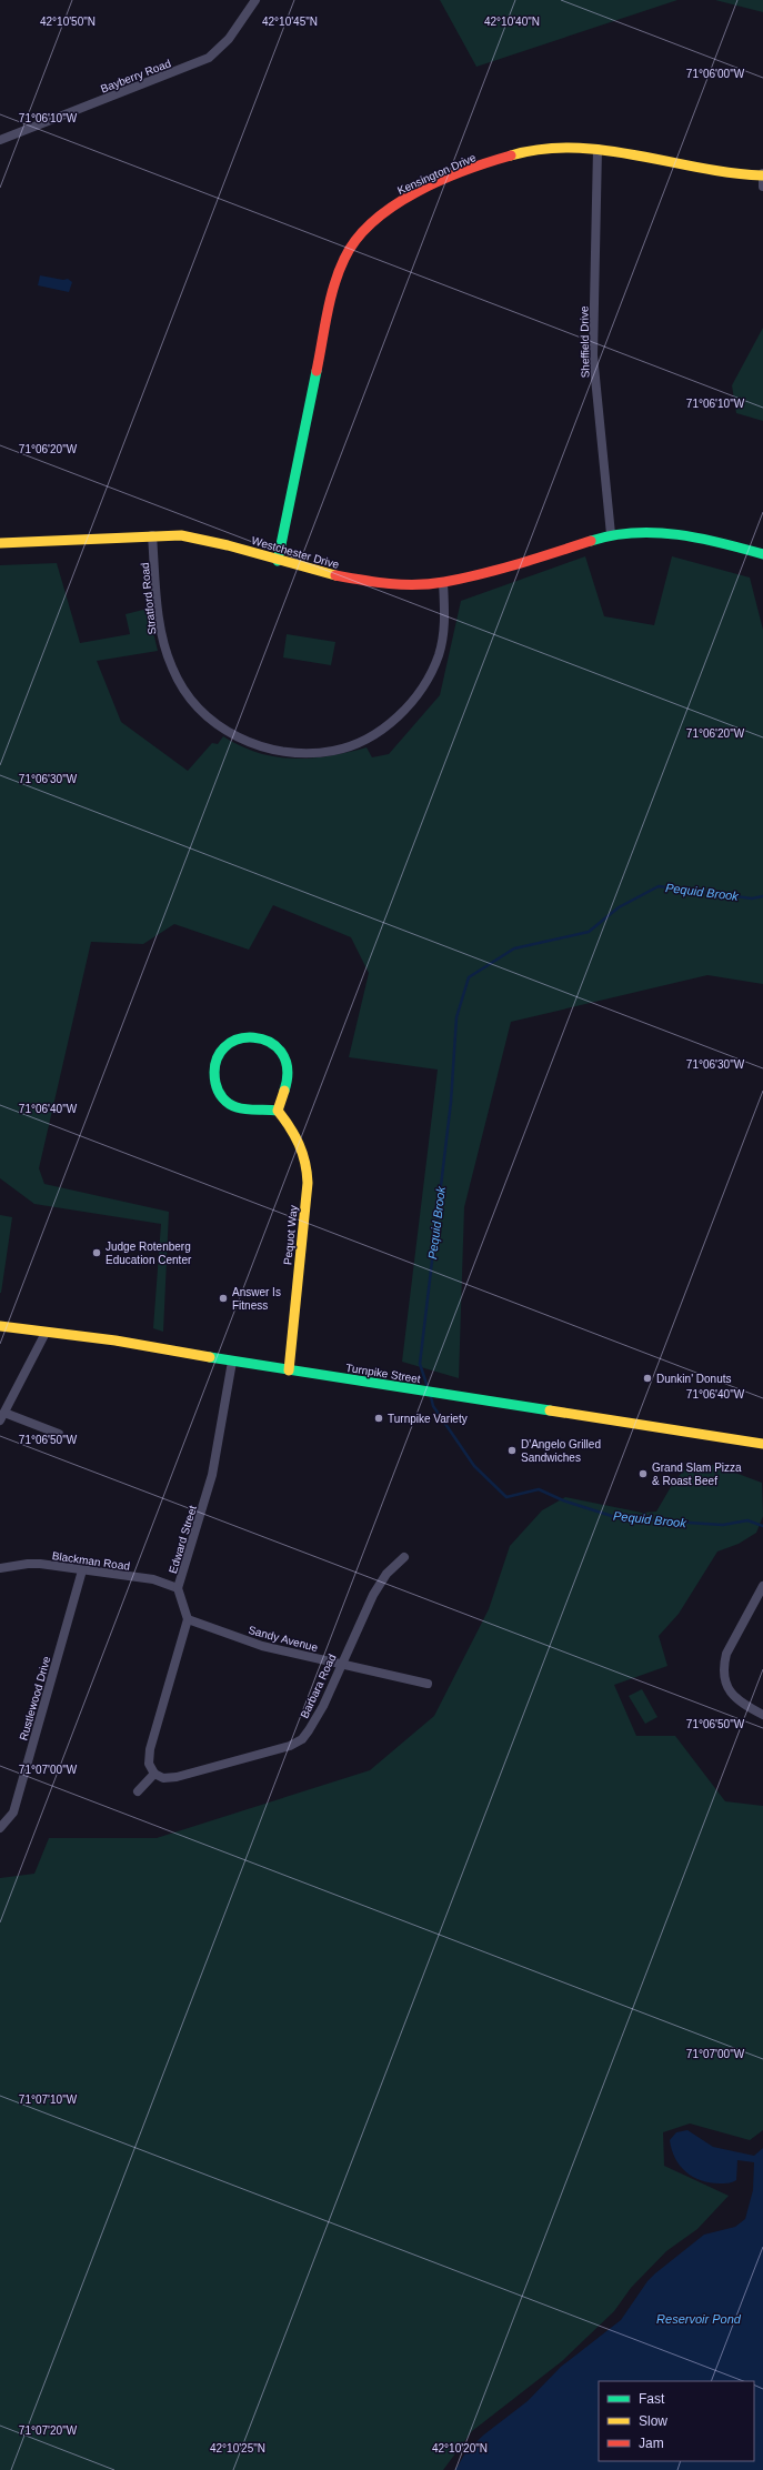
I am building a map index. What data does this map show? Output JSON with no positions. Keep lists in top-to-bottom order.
{
  "streets": {
    "street": [
      "Bayberry Road",
      "Kensington Drive",
      "Sheffield Drive",
      "Westchester Drive",
      "Stratford Road",
      "Pequot Way",
      "Turnpike Street",
      "Edward Street",
      "Blackman Road",
      "Sandy Avenue",
      "Barbara Road",
      "Rustlewood Drive"
    ]
  },
  "crossings": [
    ["Kensington Drive", "Sheffield Drive"],
    ["Kensington Drive", "Westchester Drive"],
    ["Sheffield Drive", "Westchester Drive"],
    ["Westchester Drive", "Stratford Road"],
    ["Pequot Way", "Turnpike Street"],
    ["Turnpike Street", "Edward Street"],
    ["Edward Street", "Blackman Road"],
    ["Edward Street", "Sandy Avenue"],
    ["Blackman Road", "Rustlewood Drive"],
    ["Sandy Avenue", "Barbara Road"]
  ],
  "water": ["Pequid Brook", "Reservoir Pond"],
  "places": [
    "Judge Rotenberg Education Center",
    "Answer Is Fitness",
    "Dunkin' Donuts",
    "Turnpike Variety",
    "D'Angelo Grilled Sandwiches",
    "Grand Slam Pizza & Roast Beef"
  ],
  "legend": ["Fast", "Slow", "Jam"],
  "coordinates": [
    "42°10'45\"N",
    "42°10'40\"N",
    "42°10'50\"N",
    "71°06'00\"W",
    "71°06'10\"W",
    "71°06'20\"W",
    "71°06'30\"W",
    "71°06'40\"W",
    "71°06'50\"W",
    "71°07'00\"W",
    "71°07'10\"W",
    "71°07'20\"W",
    "42°10'25\"N",
    "42°10'20\"N"
  ]
}
